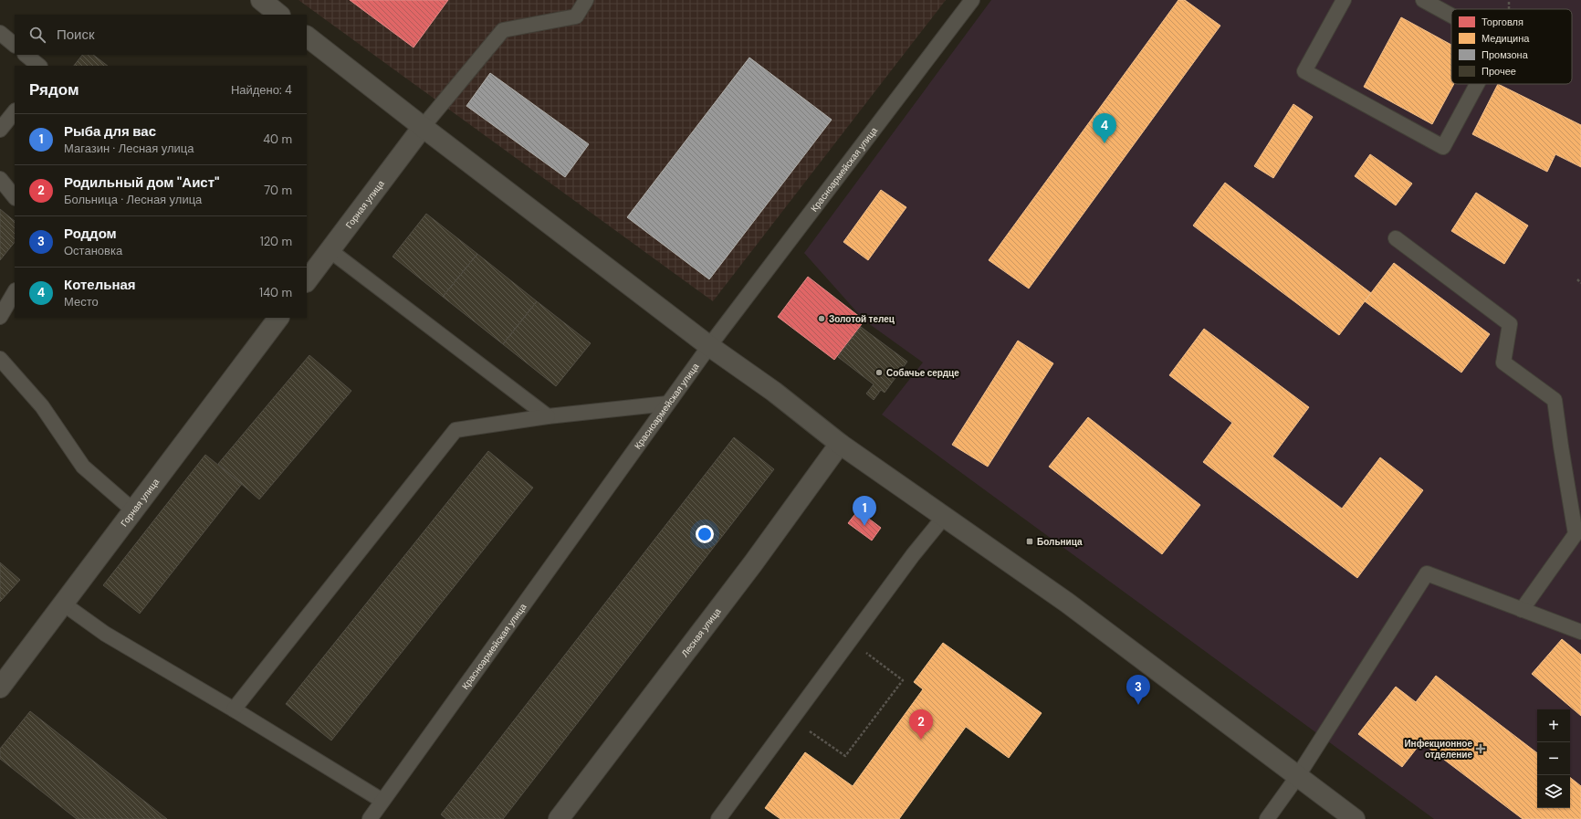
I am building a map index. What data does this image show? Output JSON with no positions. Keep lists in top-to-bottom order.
{
  "streets": {
    "street": ["Горная улица", "Лесная улица"],
    "lane": ["Красноармейская улица"]
  },
  "places": {
    "other": ["Золотой телец", "Собачье сердце"],
    "transit": ["Больница"],
    "health": ["Инфекционное отделение"]
  },
  "legend": [
    "Торговля",
    "Медицина",
    "Промзона",
    "Прочее"
  ],
  "page": {
    "search": "Поиск",
    "heading": ["Рядом", "Найдено: 4"],
    "pins": [
      "4",
      "1",
      "3",
      "2"
    ],
    "list": [
      {
        "mark": "1",
        "name": "Рыба для вас",
        "note": "Магазин · Лесная улица",
        "value": "40 m"
      },
      {
        "mark": "2",
        "name": "Родильный дом \"Аист\"",
        "note": "Больница · Лесная улица",
        "value": "70 m"
      },
      {
        "mark": "3",
        "name": "Роддом",
        "note": "Остановка",
        "value": "120 m"
      },
      {
        "mark": "4",
        "name": "Котельная",
        "note": "Место",
        "value": "140 m"
      }
    ],
    "map_buttons": ["+", "−"]
  }
}
